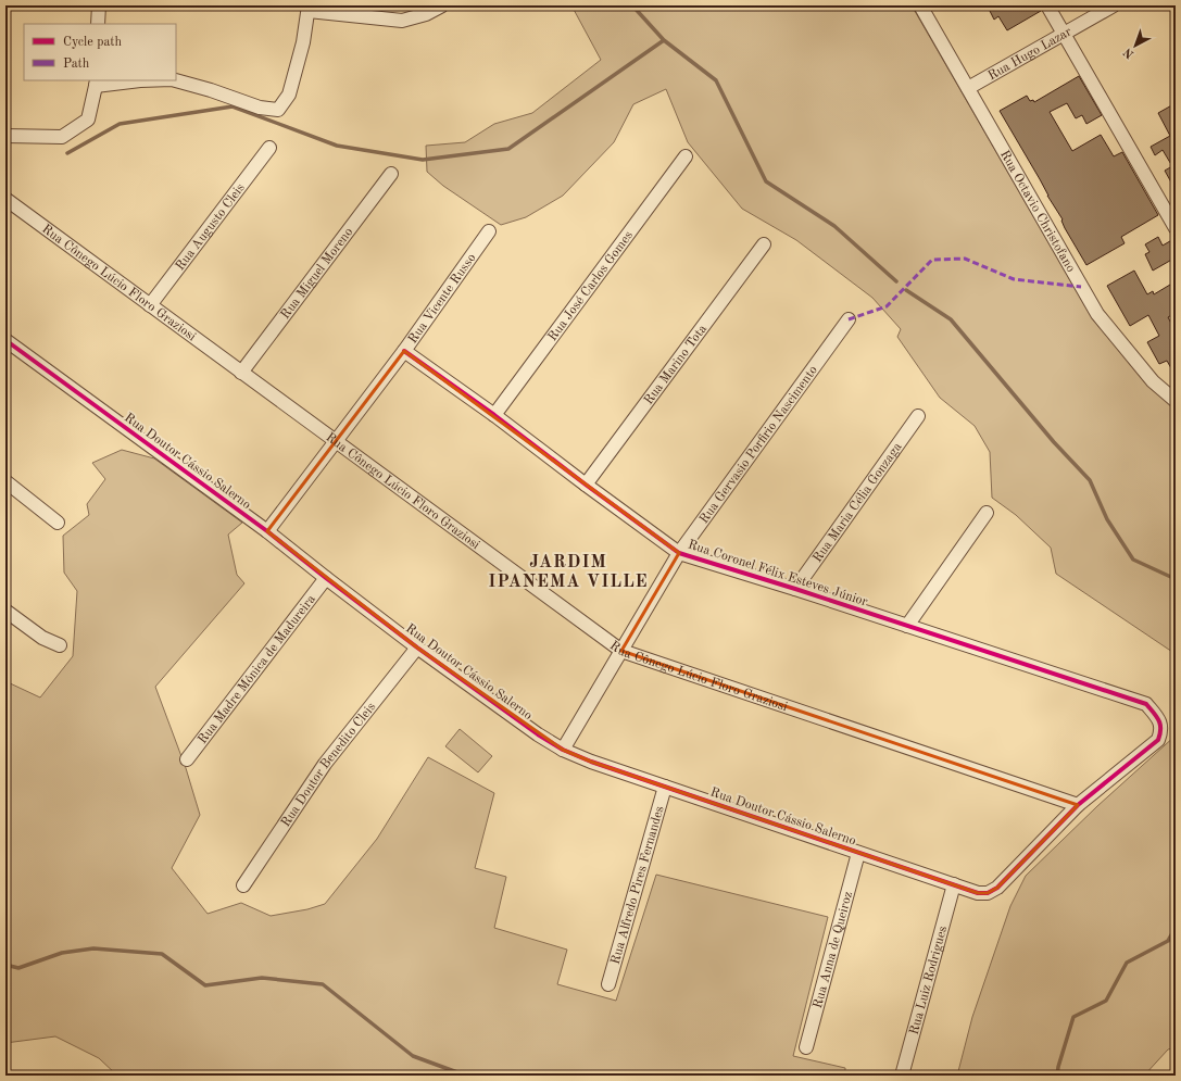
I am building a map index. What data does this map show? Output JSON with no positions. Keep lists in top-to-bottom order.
{
  "streets": {
    "street": [
      "Rua Hugo Lazar",
      "Rua Octavio Christofano",
      "Rua Augusto Cleis",
      "Rua Miguel Moreno",
      "Rua Cônego Lúcio Floro Graziosi",
      "Rua José Carlos Gomes",
      "Rua Vicente Russo",
      "Rua Marino Tota",
      "Rua Gervasio Porfirio Nascimento",
      "Rua Doutor Cássio Salerno",
      "Rua Maria Célia Gonzaga",
      "Rua Coronel Félix Esteves Júnior",
      "Rua Madre Mônica de Madureira",
      "Rua Doutor Benedito Cleis",
      "Rua Alfredo Pires Fernandes",
      "Rua Anna de Queiroz",
      "Rua Luiz Rodrigues"
    ]
  },
  "crossings": [
    ["Rua Hugo Lazar", "Rua Octavio Christofano"],
    ["Rua Augusto Cleis", "Rua Cônego Lúcio Floro Graziosi"],
    ["Rua Miguel Moreno", "Rua Cônego Lúcio Floro Graziosi"],
    ["Rua Cônego Lúcio Floro Graziosi", "Rua Vicente Russo"],
    ["Rua Cônego Lúcio Floro Graziosi", "Rua Gervasio Porfirio Nascimento"],
    ["Rua Cônego Lúcio Floro Graziosi", "Rua Doutor Cássio Salerno"],
    ["Rua Cônego Lúcio Floro Graziosi", "Rua Coronel Félix Esteves Júnior"],
    ["Rua José Carlos Gomes", "Rua Coronel Félix Esteves Júnior"],
    ["Rua Vicente Russo", "Rua Doutor Cássio Salerno"],
    ["Rua Vicente Russo", "Rua Coronel Félix Esteves Júnior"],
    ["Rua Marino Tota", "Rua Coronel Félix Esteves Júnior"],
    ["Rua Gervasio Porfirio Nascimento", "Rua Doutor Cássio Salerno"],
    ["Rua Gervasio Porfirio Nascimento", "Rua Coronel Félix Esteves Júnior"],
    ["Rua Doutor Cássio Salerno", "Rua Coronel Félix Esteves Júnior"],
    ["Rua Doutor Cássio Salerno", "Rua Madre Mônica de Madureira"],
    ["Rua Doutor Cássio Salerno", "Rua Doutor Benedito Cleis"],
    ["Rua Doutor Cássio Salerno", "Rua Alfredo Pires Fernandes"],
    ["Rua Doutor Cássio Salerno", "Rua Anna de Queiroz"],
    ["Rua Doutor Cássio Salerno", "Rua Luiz Rodrigues"],
    ["Rua Maria Célia Gonzaga", "Rua Coronel Félix Esteves Júnior"]
  ],
  "districts": ["JARDIM IPANEMA VILLE"],
  "legend": ["Cycle path", "Path"],
  "north": "bottom left"
}
